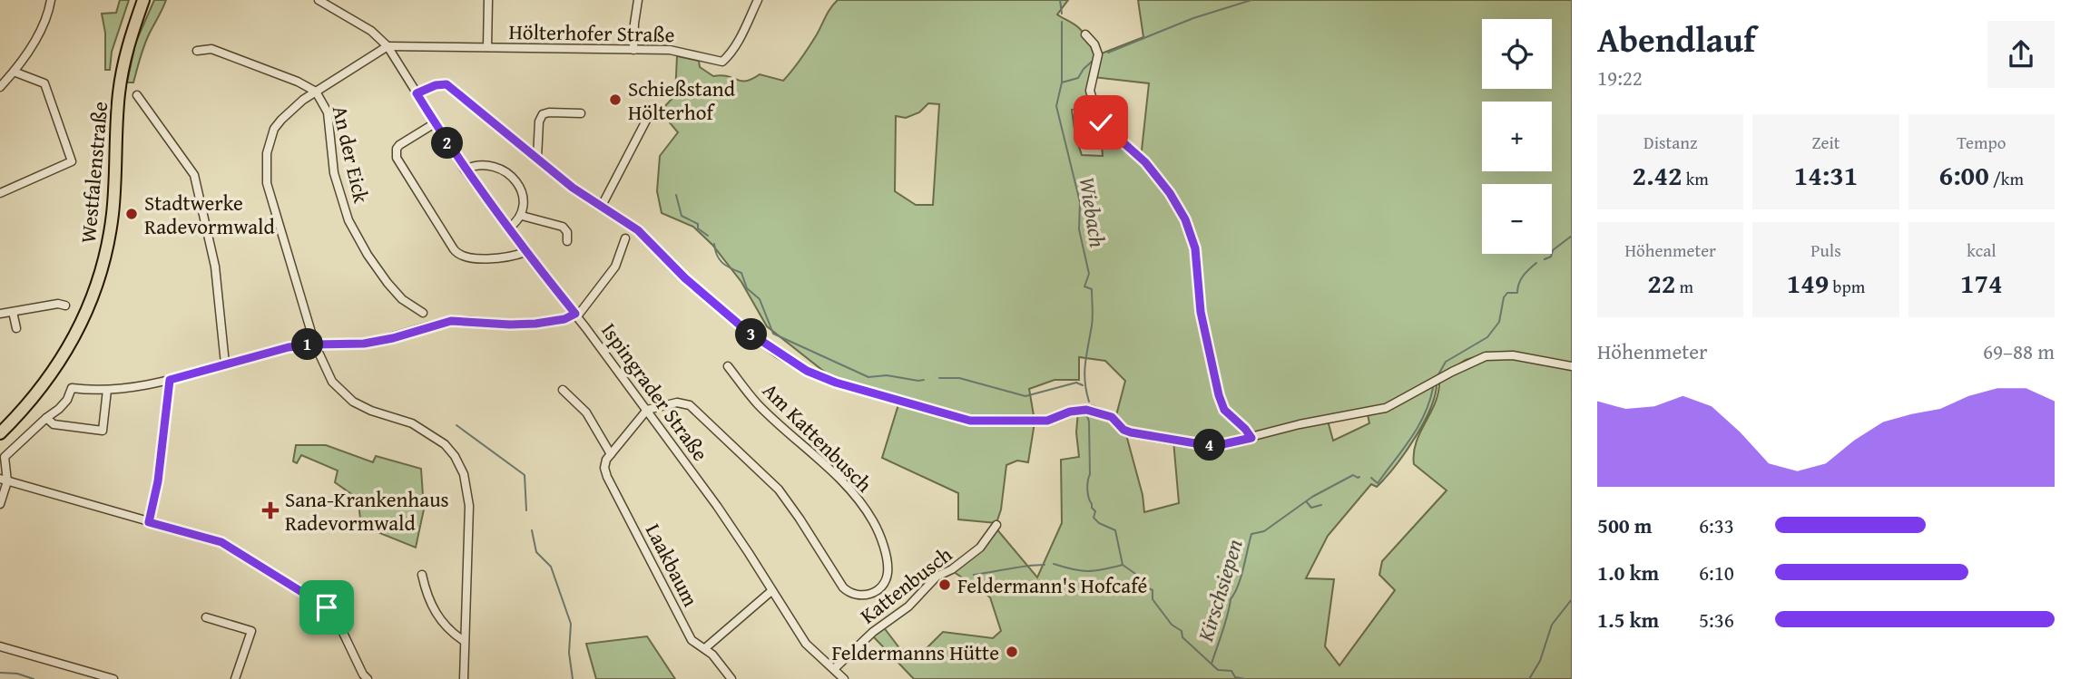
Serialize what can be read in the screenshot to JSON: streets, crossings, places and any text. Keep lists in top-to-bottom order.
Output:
{
  "streets": {
    "main road": ["Westfalenstraße"],
    "street": [
      "Hölterhofer Straße",
      "An der Eick",
      "Ispingrader Straße",
      "Am Kattenbusch",
      "Laakbaum",
      "Kattenbusch"
    ]
  },
  "crossings": [
    ["Hölterhofer Straße", "Ispingrader Straße"],
    ["Ispingrader Straße", "Am Kattenbusch"],
    ["Ispingrader Straße", "Kattenbusch"]
  ],
  "water": ["Wiebach", "Kirschsiepen"],
  "places": {
    "other": [
      "Schießstand Hölterhof",
      "Stadtwerke Radevormwald",
      "Feldermann's Hofcafé",
      "Feldermanns Hütte"
    ],
    "health": ["Sana-Krankenhaus Radevormwald"]
  },
  "page": {
    "heading": ["Abendlauf", "19:22"],
    "map_buttons": ["+", "−"],
    "stats": [
      ["Distanz", "2.42 km"],
      ["Zeit", "14:31"],
      ["Tempo", "6:00 /km"],
      ["Höhenmeter", "22 m"],
      ["Puls", "149 bpm"],
      ["kcal", "174"]
    ],
    "pins": [
      "2",
      "3",
      "1",
      "4"
    ],
    "chart": ["Höhenmeter", "69–88 m"],
    "list": [
      {
        "name": "500 m",
        "note": "6:33"
      },
      {
        "name": "1.0 km",
        "note": "6:10"
      },
      {
        "name": "1.5 km",
        "note": "5:36"
      }
    ]
  }
}
